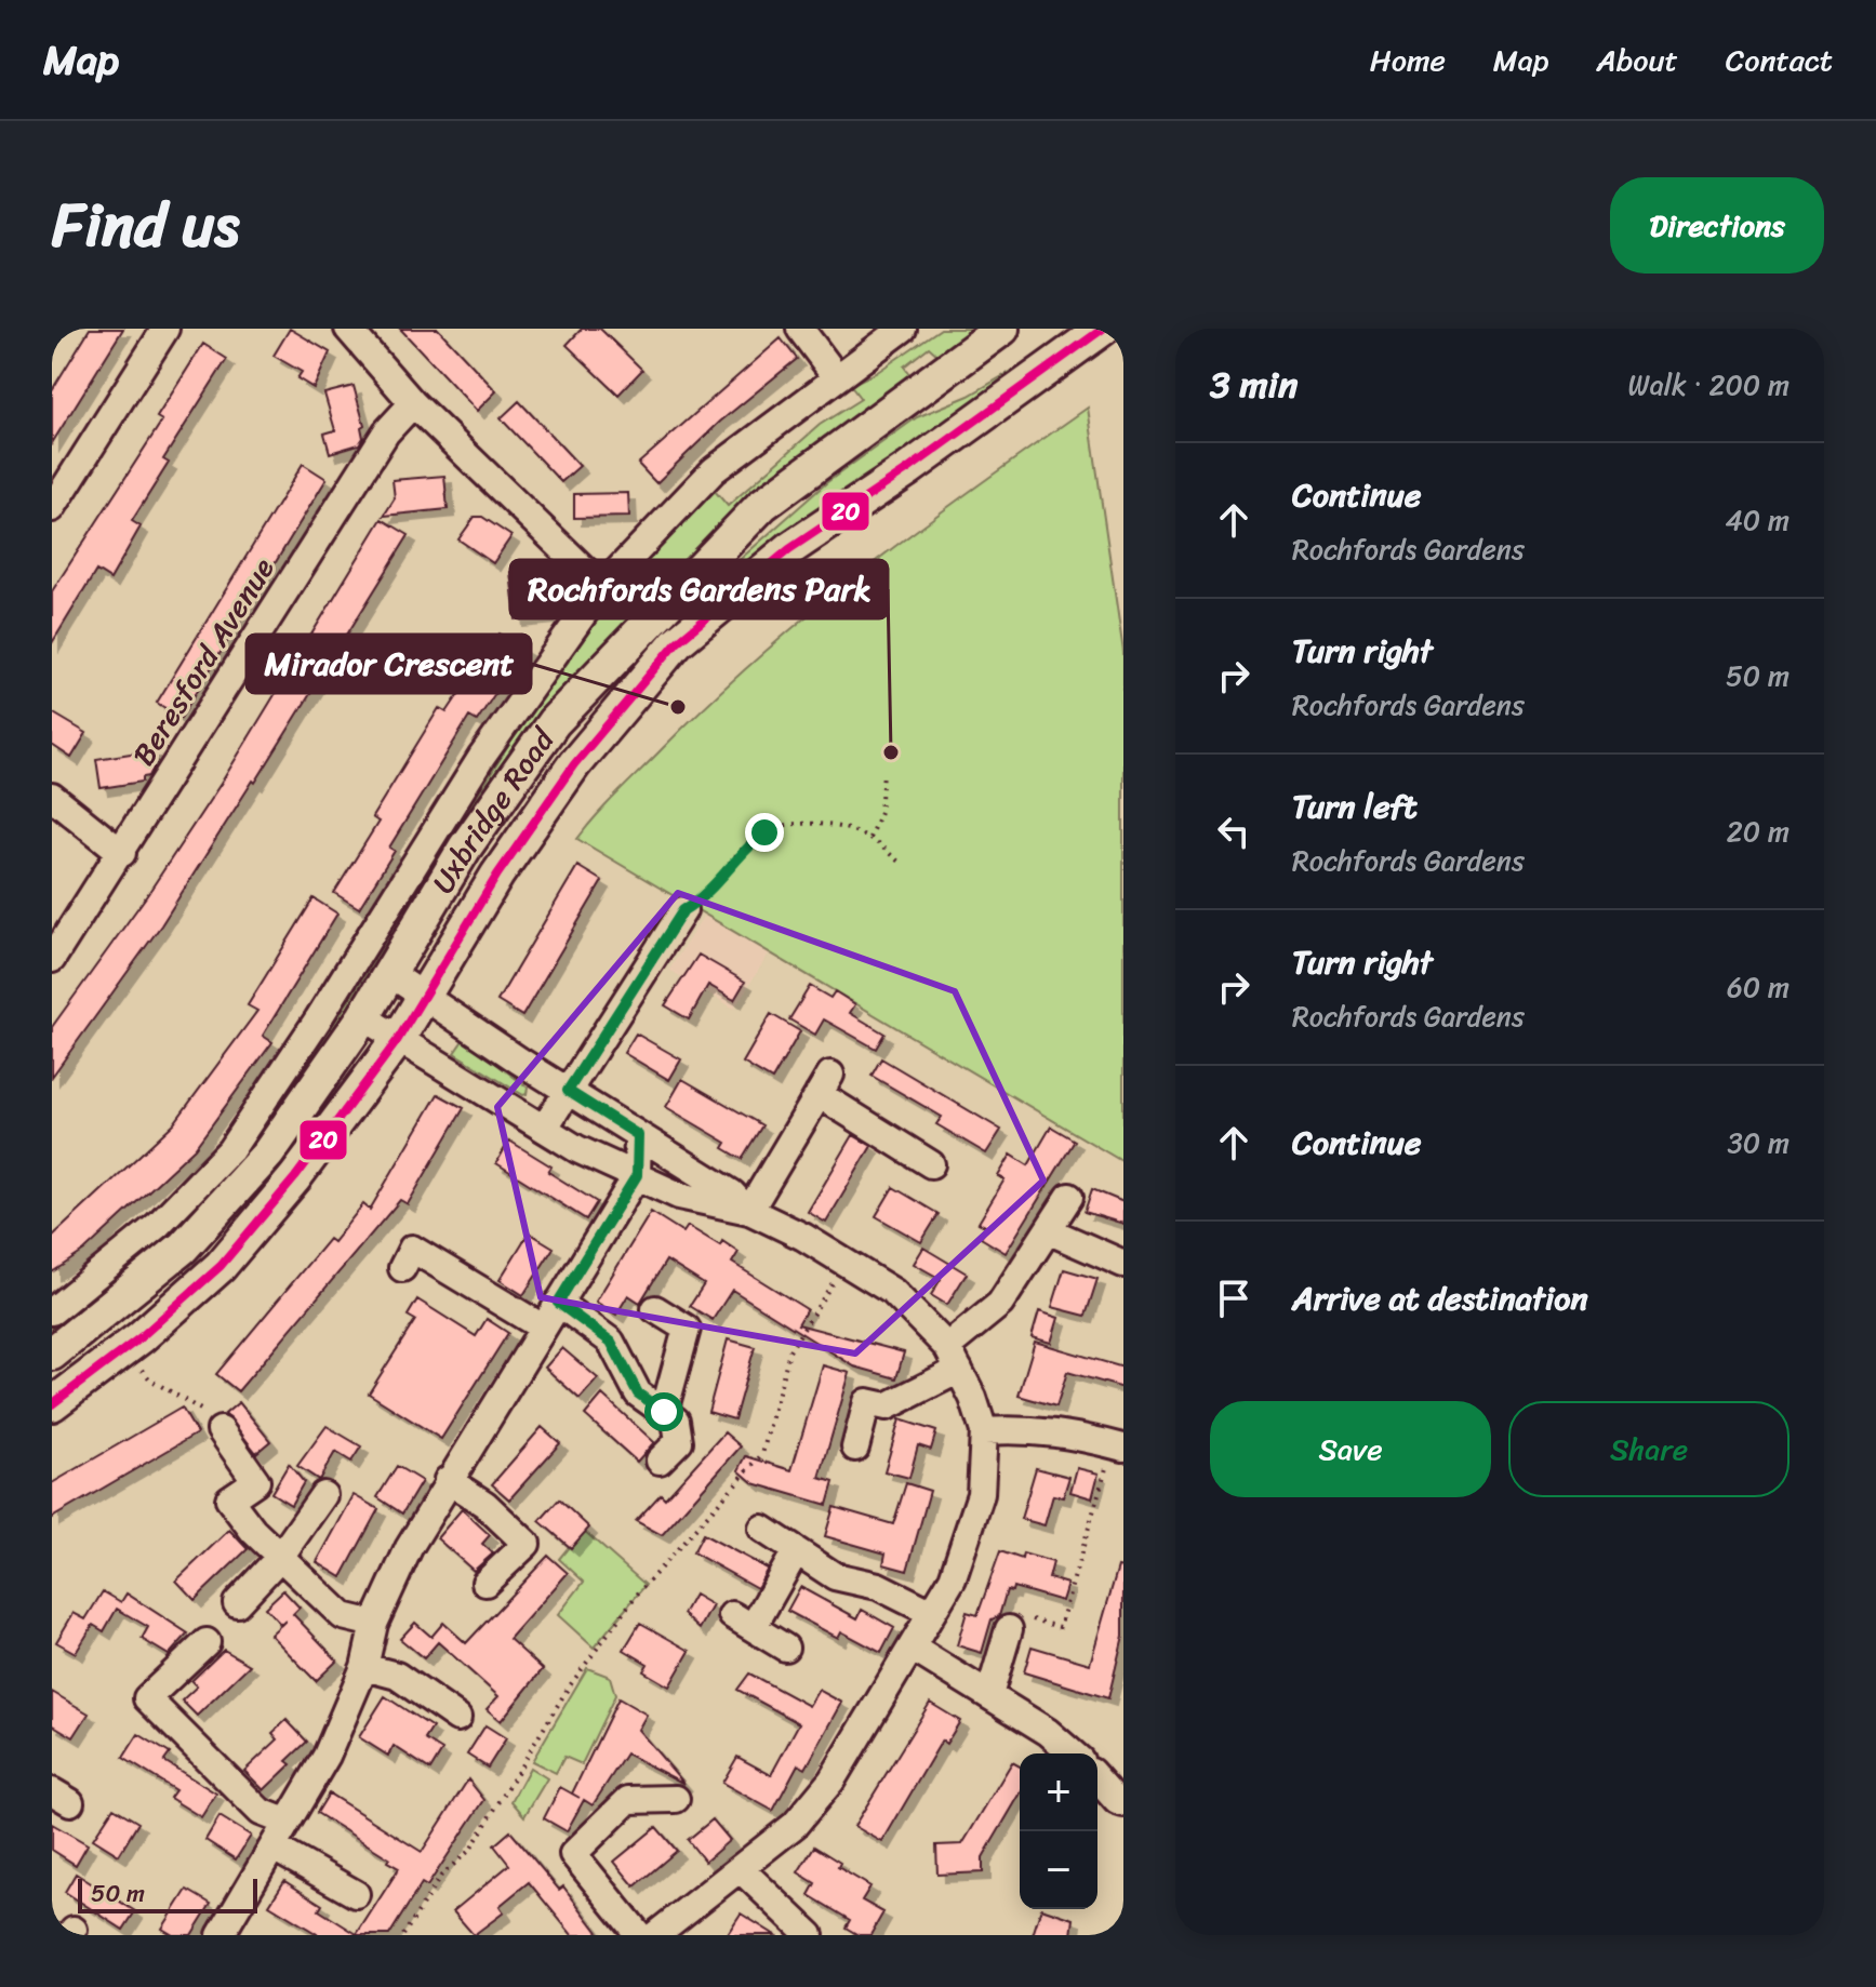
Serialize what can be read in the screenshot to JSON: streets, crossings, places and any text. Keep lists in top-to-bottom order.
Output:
{
  "streets": {
    "main road": ["Uxbridge Road"],
    "street": ["Beresford Avenue"]
  },
  "places": ["Mirador Crescent", "Rochfords Gardens Park"],
  "lines": ["transit line 20"],
  "scale_bar": "50 m",
  "page": {
    "header": "Map",
    "nav": [
      "Home",
      "Map",
      "About",
      "Contact"
    ],
    "title": "Find us",
    "buttons": [
      "Directions",
      ["Save", "Share"]
    ],
    "heading": ["3 min", "Walk · 200 m"],
    "list": [
      ["Continue", "Rochfords Gardens", "40 m"],
      ["Turn right", "Rochfords Gardens", "50 m"],
      ["Turn left", "Rochfords Gardens", "20 m"],
      ["Turn right", "Rochfords Gardens", "60 m"],
      ["Continue", "30 m"],
      "Arrive at destination"
    ],
    "map_buttons": ["+", "−"],
    "scale": "50 m"
  }
}
